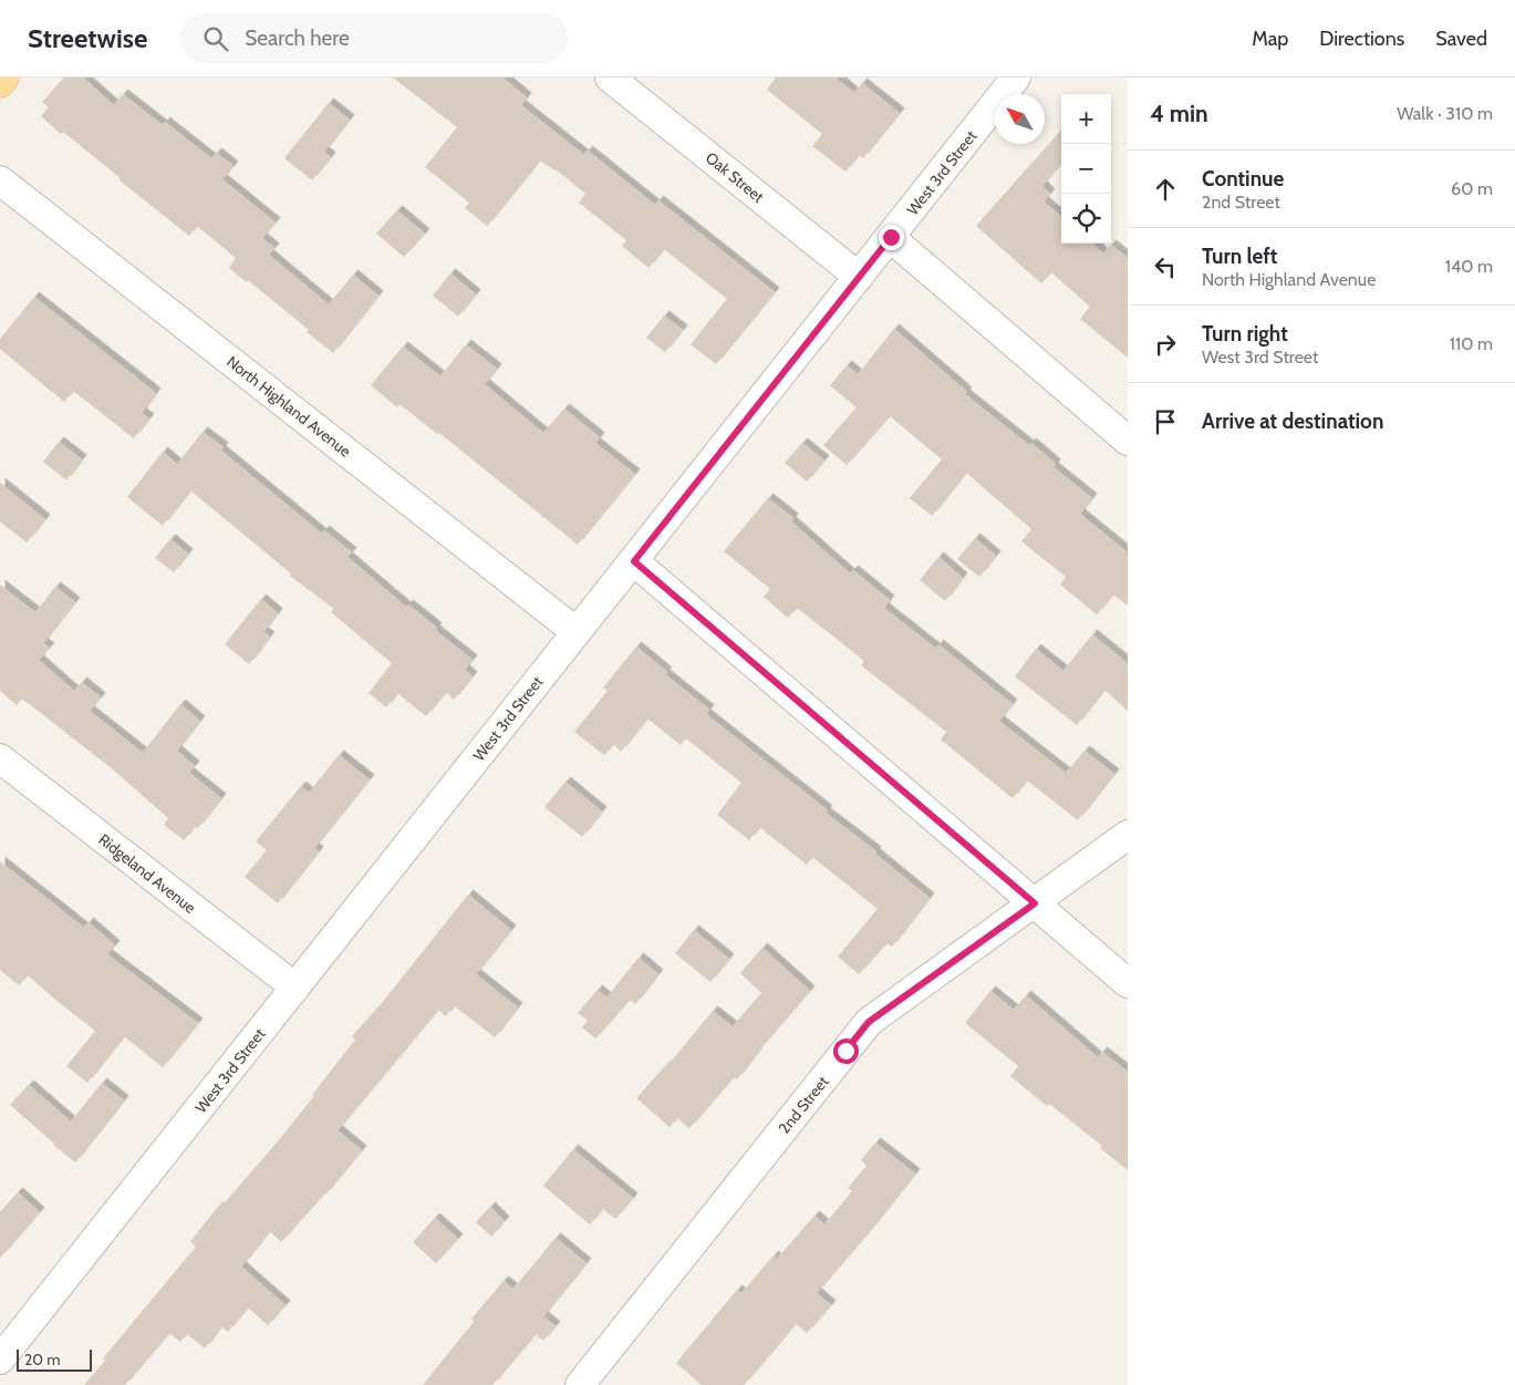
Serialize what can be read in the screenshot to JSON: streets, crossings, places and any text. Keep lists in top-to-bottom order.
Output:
{
  "streets": {
    "street": [
      "West 3rd Street",
      "Oak Street",
      "North Highland Avenue",
      "Ridgeland Avenue",
      "2nd Street"
    ]
  },
  "crossings": [
    ["West 3rd Street", "Oak Street"],
    ["West 3rd Street", "North Highland Avenue"],
    ["West 3rd Street", "Ridgeland Avenue"]
  ],
  "scale_bar": "20 m",
  "north": "top left",
  "page": {
    "header": "Streetwise",
    "search": "Search here",
    "nav": ["Map", "Directions", "Saved"],
    "heading": ["4 min", "Walk · 310 m"],
    "map_buttons": ["+", "−"],
    "list": [
      ["Continue", "2nd Street", "60 m"],
      ["Turn left", "North Highland Avenue", "140 m"],
      ["Turn right", "West 3rd Street", "110 m"],
      "Arrive at destination"
    ],
    "scale": "20 m"
  }
}
